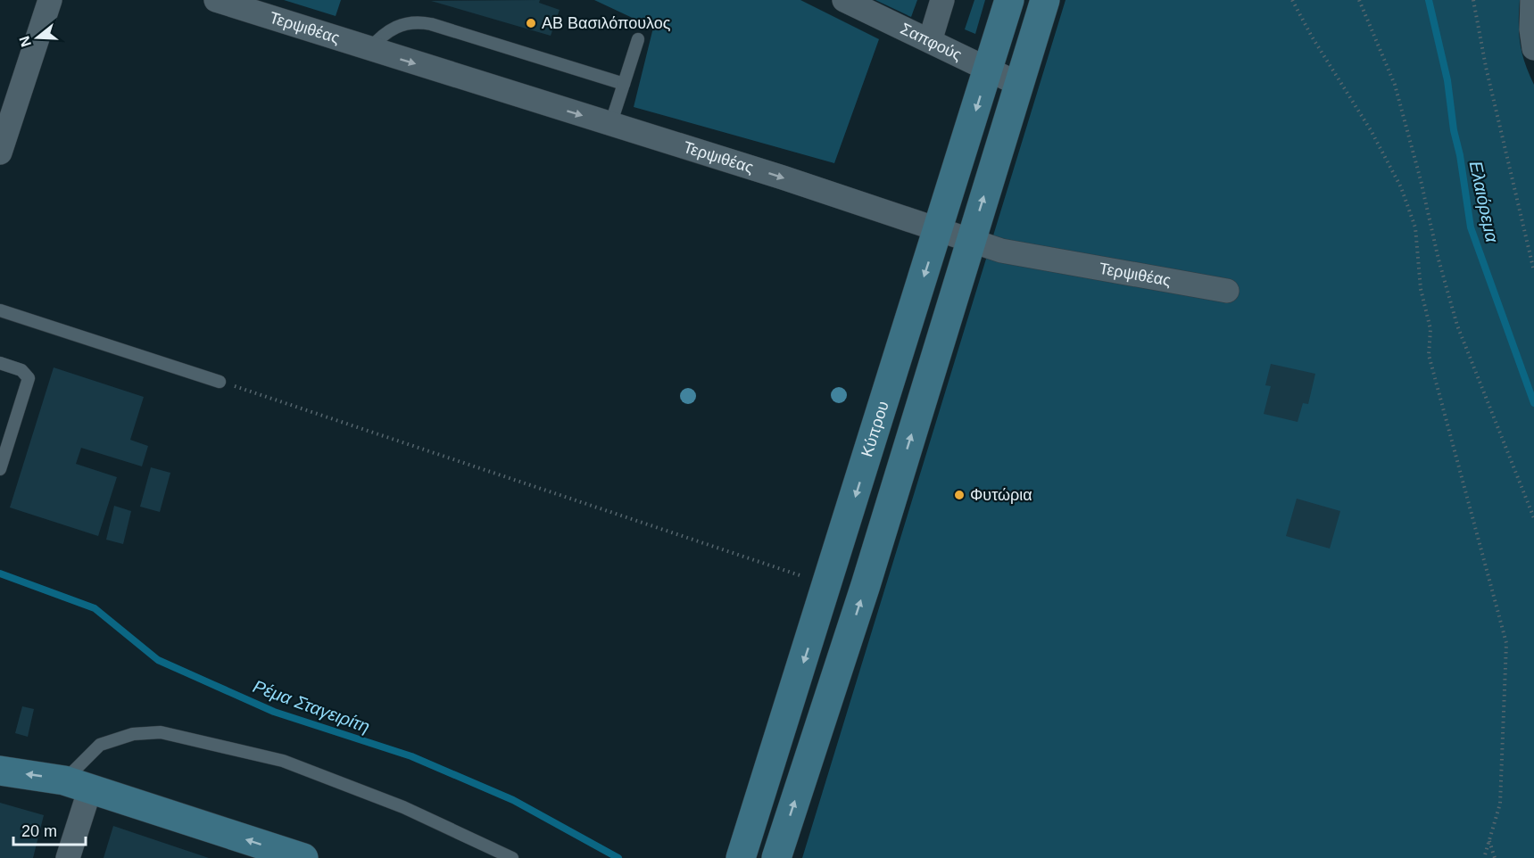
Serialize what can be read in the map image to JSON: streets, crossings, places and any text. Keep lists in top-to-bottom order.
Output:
{
  "streets": {
    "street": ["Τερψιθέας", "Σαπφούς", "Κύπρου"]
  },
  "crossings": [
    ["Τερψιθέας", "Κύπρου"],
    ["Σαπφούς", "Κύπρου"]
  ],
  "one_way": ["Τερψιθέας"],
  "water": ["Ελαιόρεμα", "Ρέμα Σταγειρίτη"],
  "places": ["ΑΒ Βασιλόπουλος", "Φυτώρια"],
  "scale_bar": "20 m",
  "north": "left"
}
